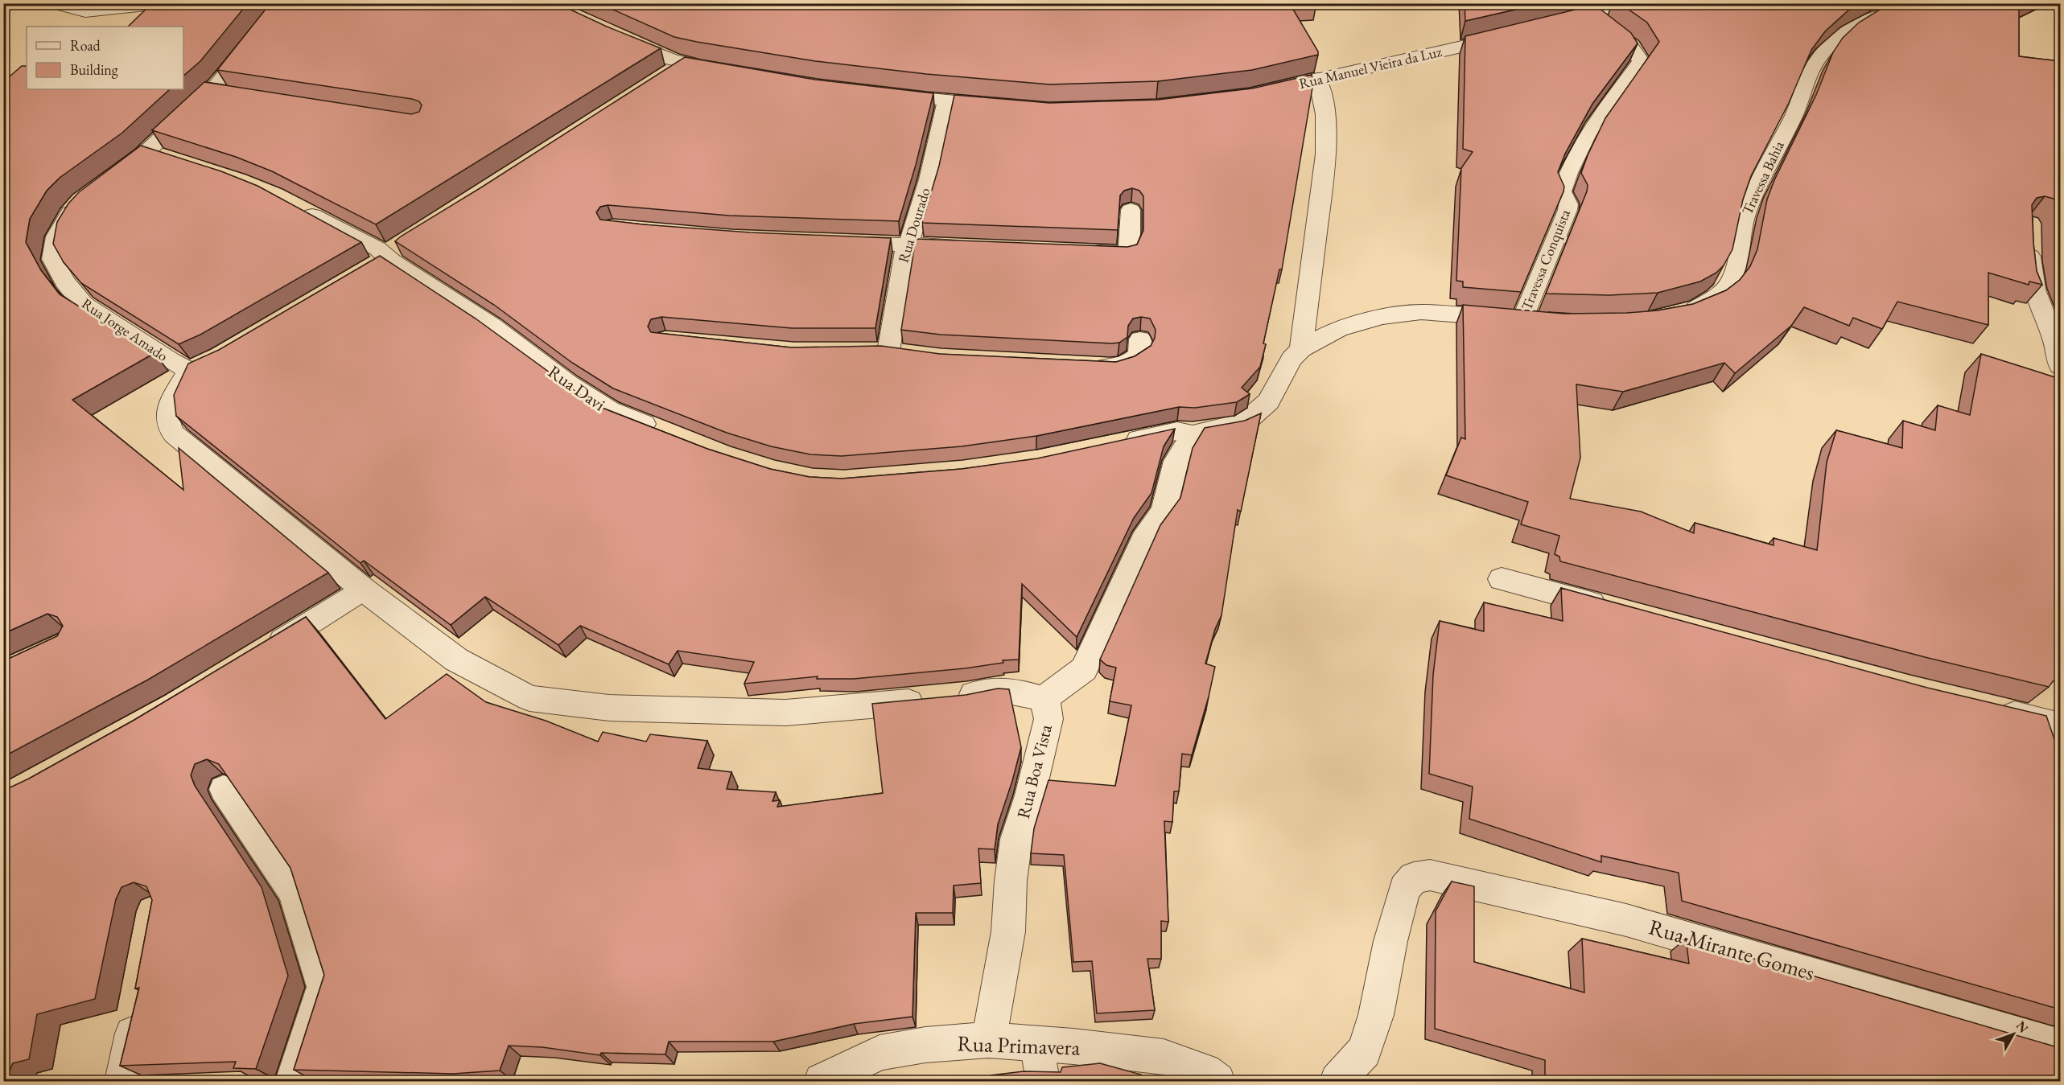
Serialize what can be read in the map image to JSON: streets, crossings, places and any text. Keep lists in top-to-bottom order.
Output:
{
  "streets": {
    "street": [
      "Rua Manuel Vieira da Luz",
      "Rua Jorge Amado",
      "Rua Davi",
      "Rua Boa Vista",
      "Rua Mirante Gomes",
      "Rua Primavera"
    ],
    "lane": ["Travessa Bahia", "Rua Dourado", "Travessa Conquista"]
  },
  "crossings": [
    ["Rua Boa Vista", "Rua Primavera"]
  ],
  "legend": ["Road", "Building"],
  "north": "top right"
}
